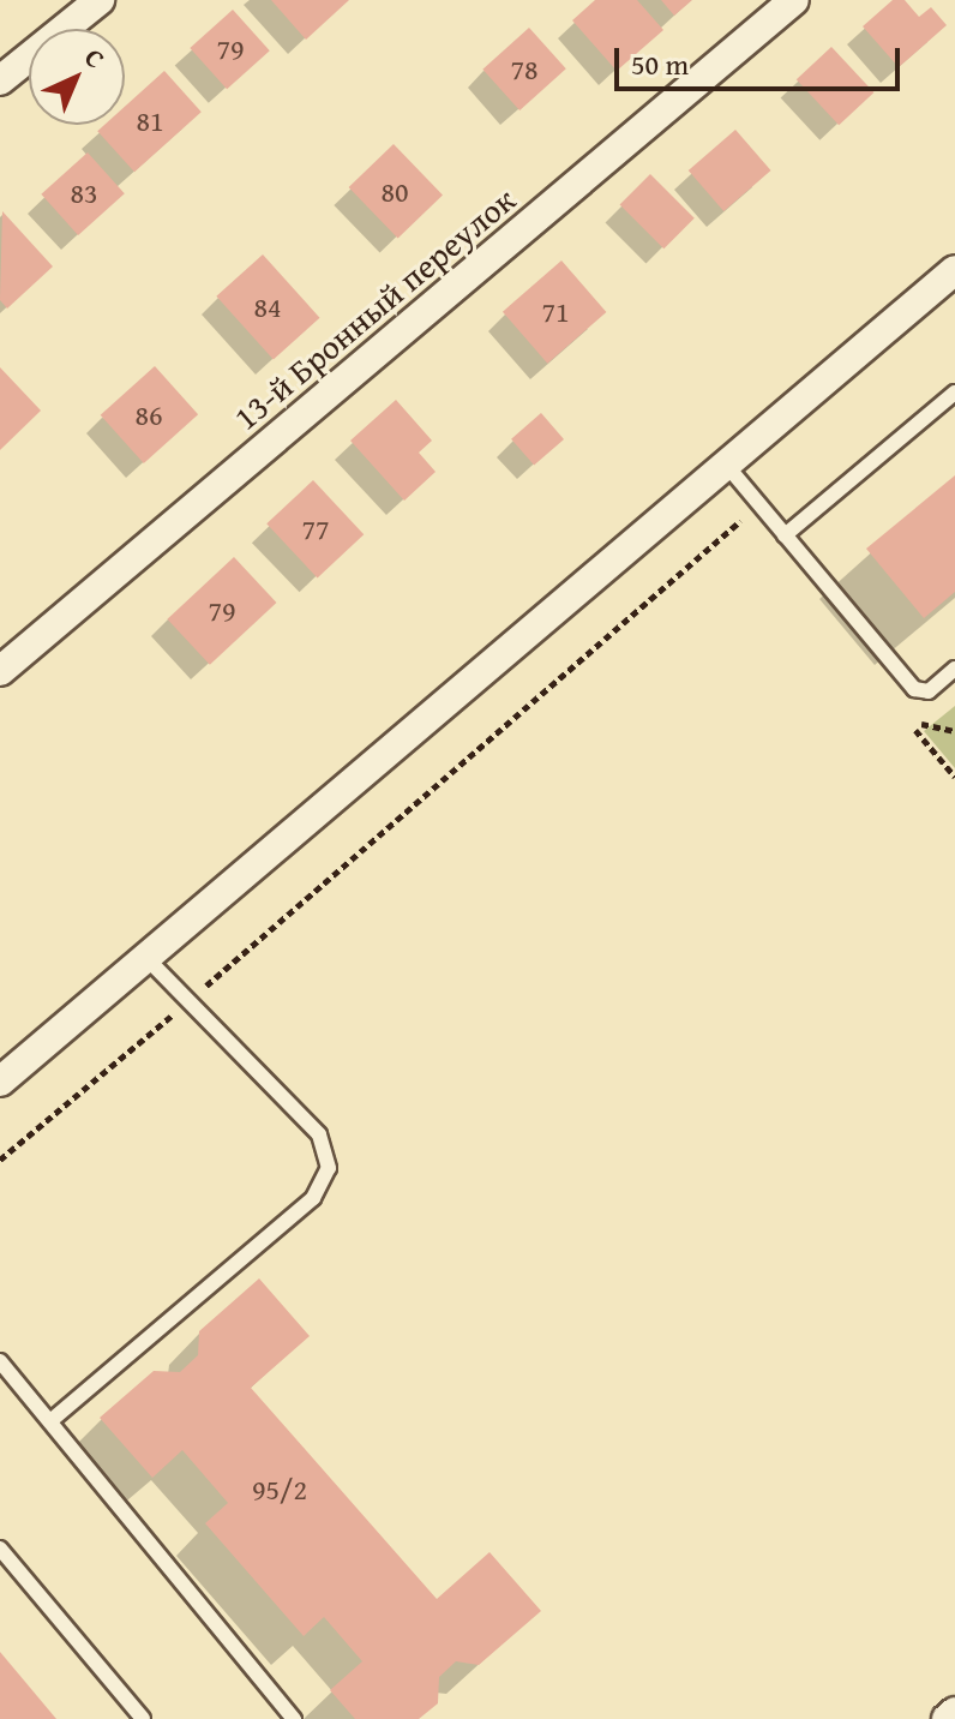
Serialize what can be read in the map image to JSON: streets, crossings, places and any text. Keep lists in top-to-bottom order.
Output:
{
  "streets": {
    "street": ["13-й Бронный переулок"]
  },
  "house_numbers": [
    "79",
    "78",
    "81",
    "80",
    "83",
    "84",
    "71",
    "86",
    "77",
    "79",
    "95/2"
  ],
  "scale_bar": "50 m",
  "north": "top right"
}
